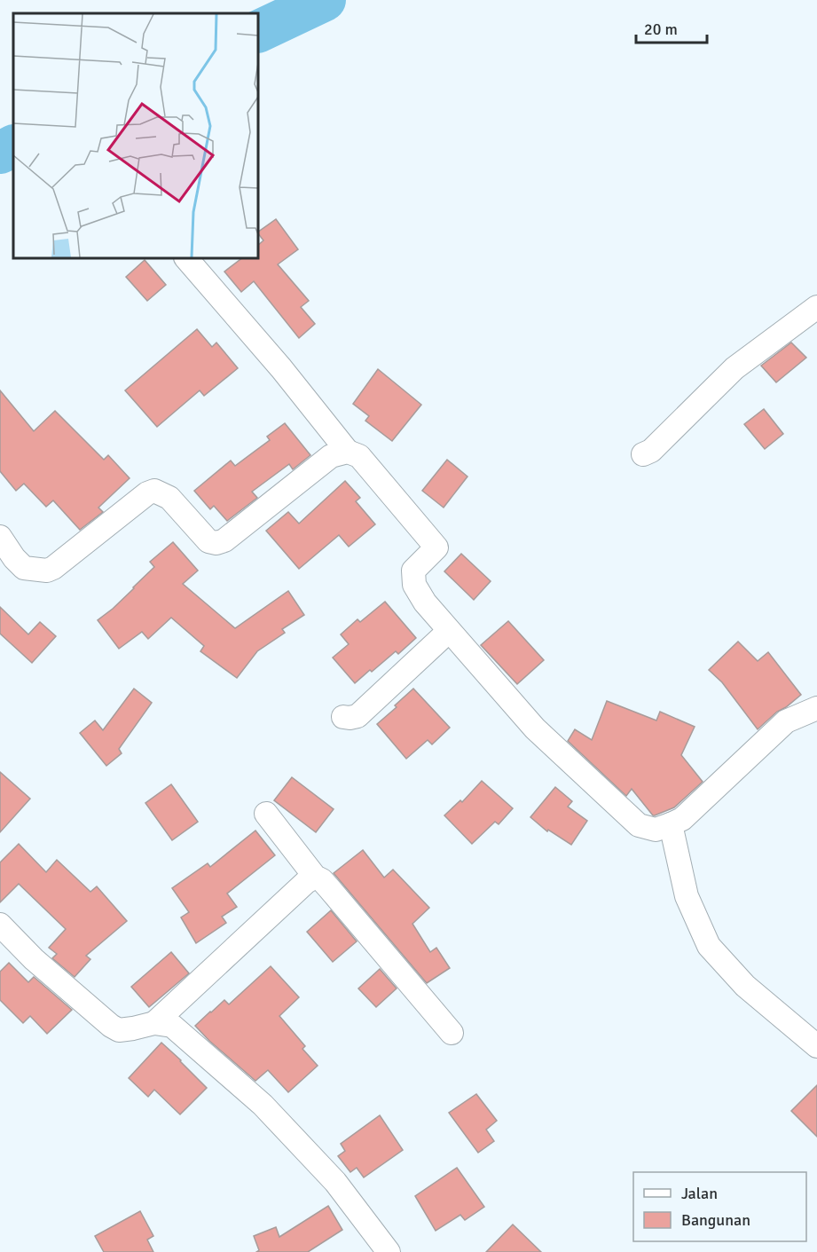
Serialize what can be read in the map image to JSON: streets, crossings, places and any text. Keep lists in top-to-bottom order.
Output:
{
  "legend": ["Jalan", "Bangunan"],
  "scale_bar": "20 m"
}
